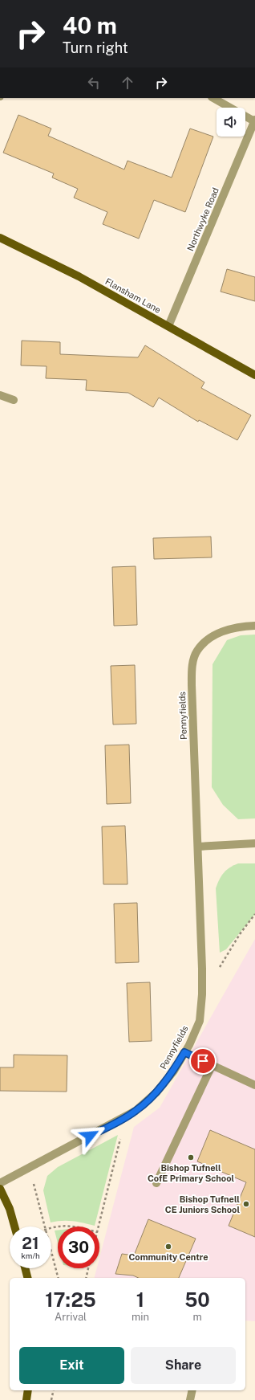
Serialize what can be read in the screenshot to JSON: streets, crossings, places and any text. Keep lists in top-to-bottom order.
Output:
{
  "streets": {
    "main road": ["Flansham Lane"],
    "street": ["Northwyke Road", "Pennyfields"]
  },
  "crossings": [
    ["Northwyke Road", "Flansham Lane"]
  ],
  "places": ["Bishop Tufnell CofE Primary School", "Bishop Tufnell CE Juniors School", "Community Centre"],
  "page": {
    "turn": ["40 m", "Turn right"],
    "speed": "21 km/h",
    "limit": "30",
    "eta": [
      "17:25",
      "Arrival",
      "1",
      "min",
      "50",
      "m"
    ],
    "buttons": ["Exit", "Share"]
  }
}
